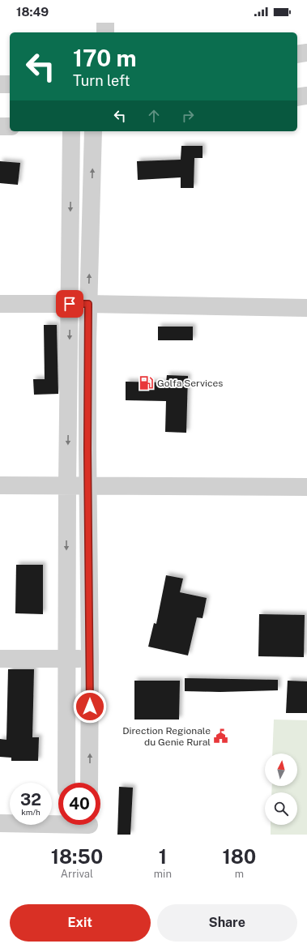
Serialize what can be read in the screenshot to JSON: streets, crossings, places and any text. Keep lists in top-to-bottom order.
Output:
{
  "places": {
    "fuel station": ["Golfa Services"],
    "public building": ["Direction Regionale du Genie Rural"]
  },
  "north": "top",
  "page": {
    "status": "18:49",
    "turn": ["170 m", "Turn left"],
    "speed": "32 km/h",
    "limit": "40",
    "eta": [
      "18:50",
      "Arrival",
      "1",
      "min",
      "180",
      "m"
    ],
    "buttons": ["Exit", "Share"]
  }
}
